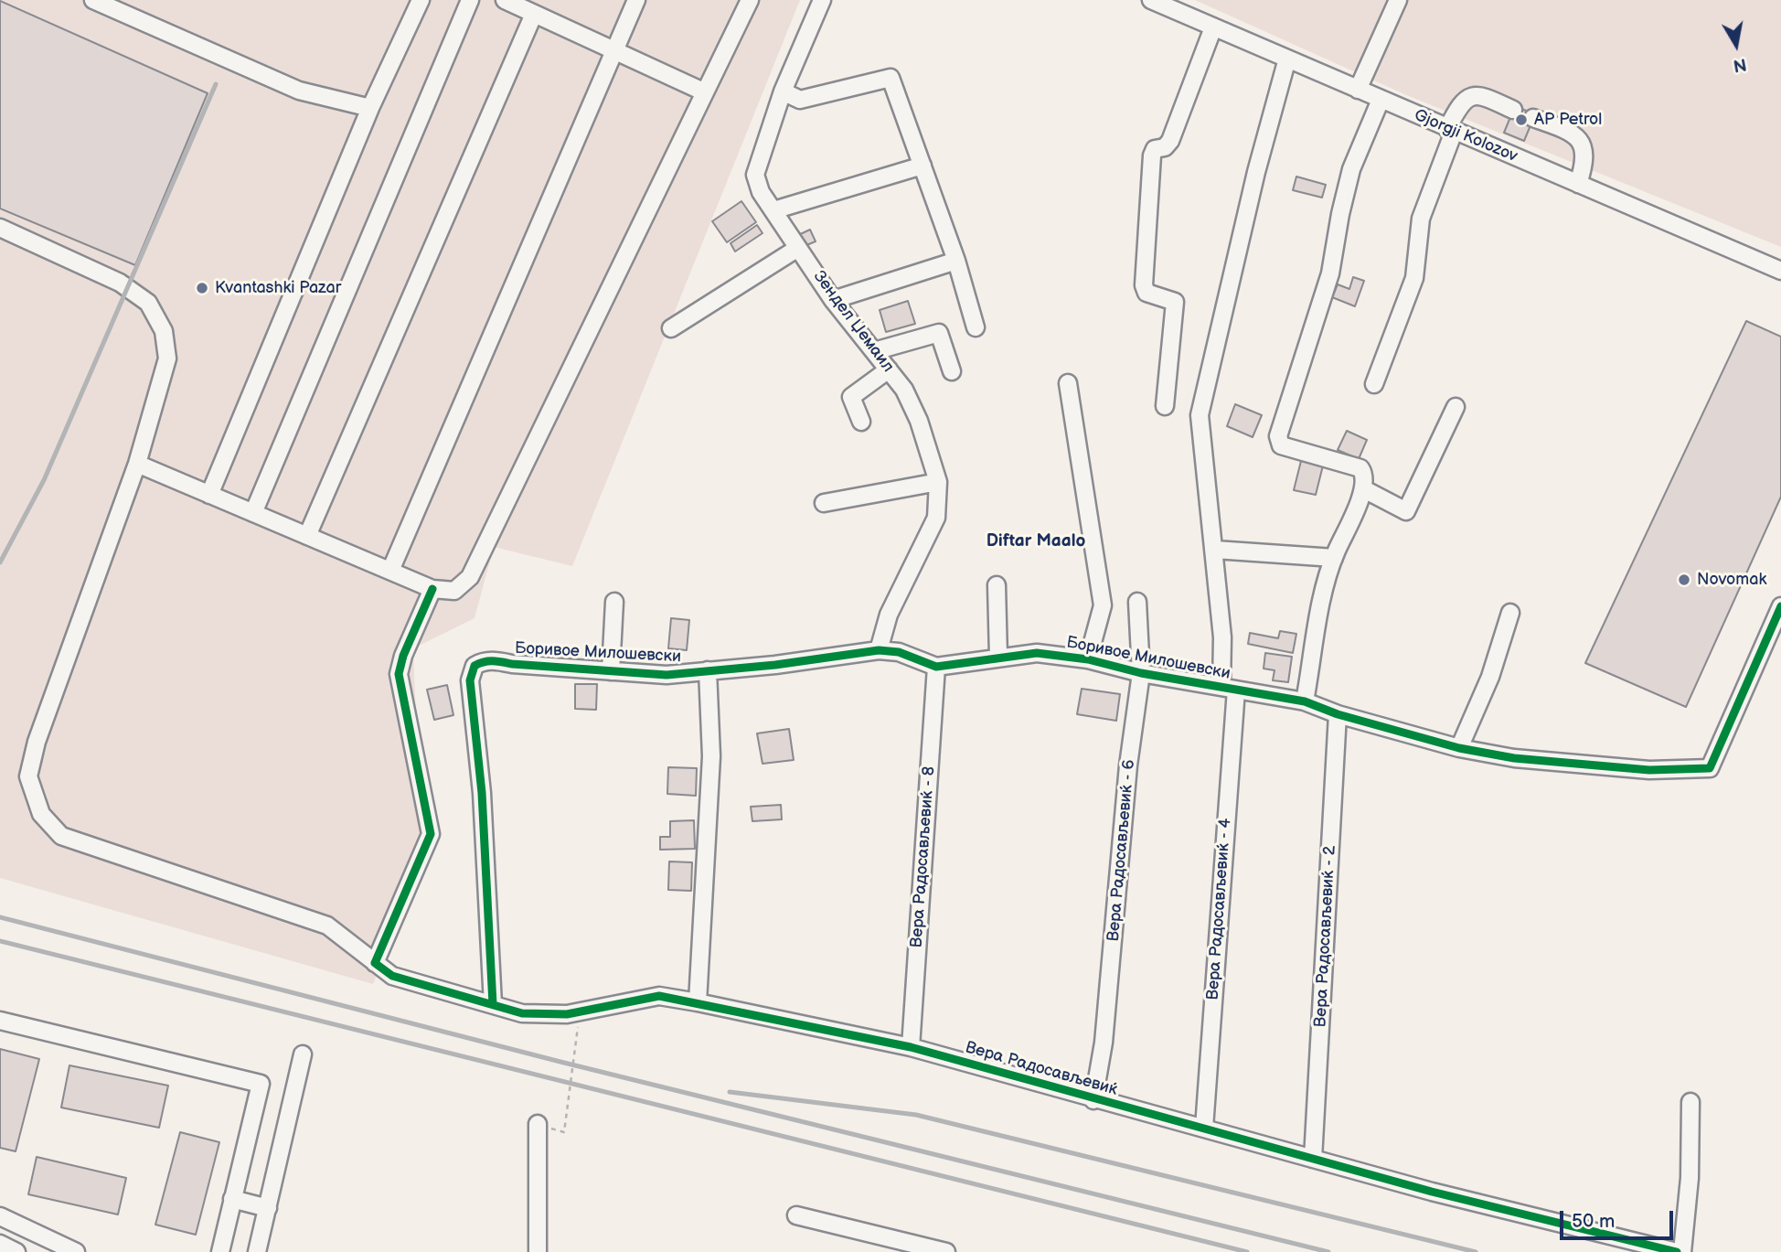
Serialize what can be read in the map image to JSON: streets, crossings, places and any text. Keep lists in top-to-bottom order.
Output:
{
  "streets": {
    "street": [
      "Gjorgji Kolozov",
      "Зендел Џемаил",
      "Боривое Милошевски",
      "Вера Радосављевиќ - 6",
      "Вера Радосављевиќ - 8",
      "Вера Радосављевиќ - 4",
      "Вера Радосављевиќ - 2",
      "Вера Радосављевиќ"
    ]
  },
  "crossings": [
    ["Gjorgji Kolozov", "Вера Радосављевиќ - 4"],
    ["Зендел Џемаил", "Боривое Милошевски"],
    ["Боривое Милошевски", "Вера Радосављевиќ - 6"],
    ["Боривое Милошевски", "Вера Радосављевиќ - 8"],
    ["Боривое Милошевски", "Вера Радосављевиќ - 4"],
    ["Боривое Милошевски", "Вера Радосављевиќ - 2"],
    ["Боривое Милошевски", "Вера Радосављевиќ"],
    ["Вера Радосављевиќ - 6", "Вера Радосављевиќ"],
    ["Вера Радосављевиќ - 8", "Вера Радосављевиќ"],
    ["Вера Радосављевиќ - 4", "Вера Радосављевиќ"],
    ["Вера Радосављевиќ - 2", "Вера Радосављевиќ"]
  ],
  "districts": ["Diftar Maalo"],
  "places": ["AP Petrol", "Kvantashki Pazar", "Novomak"],
  "scale_bar": "50 m",
  "north": "bottom"
}
